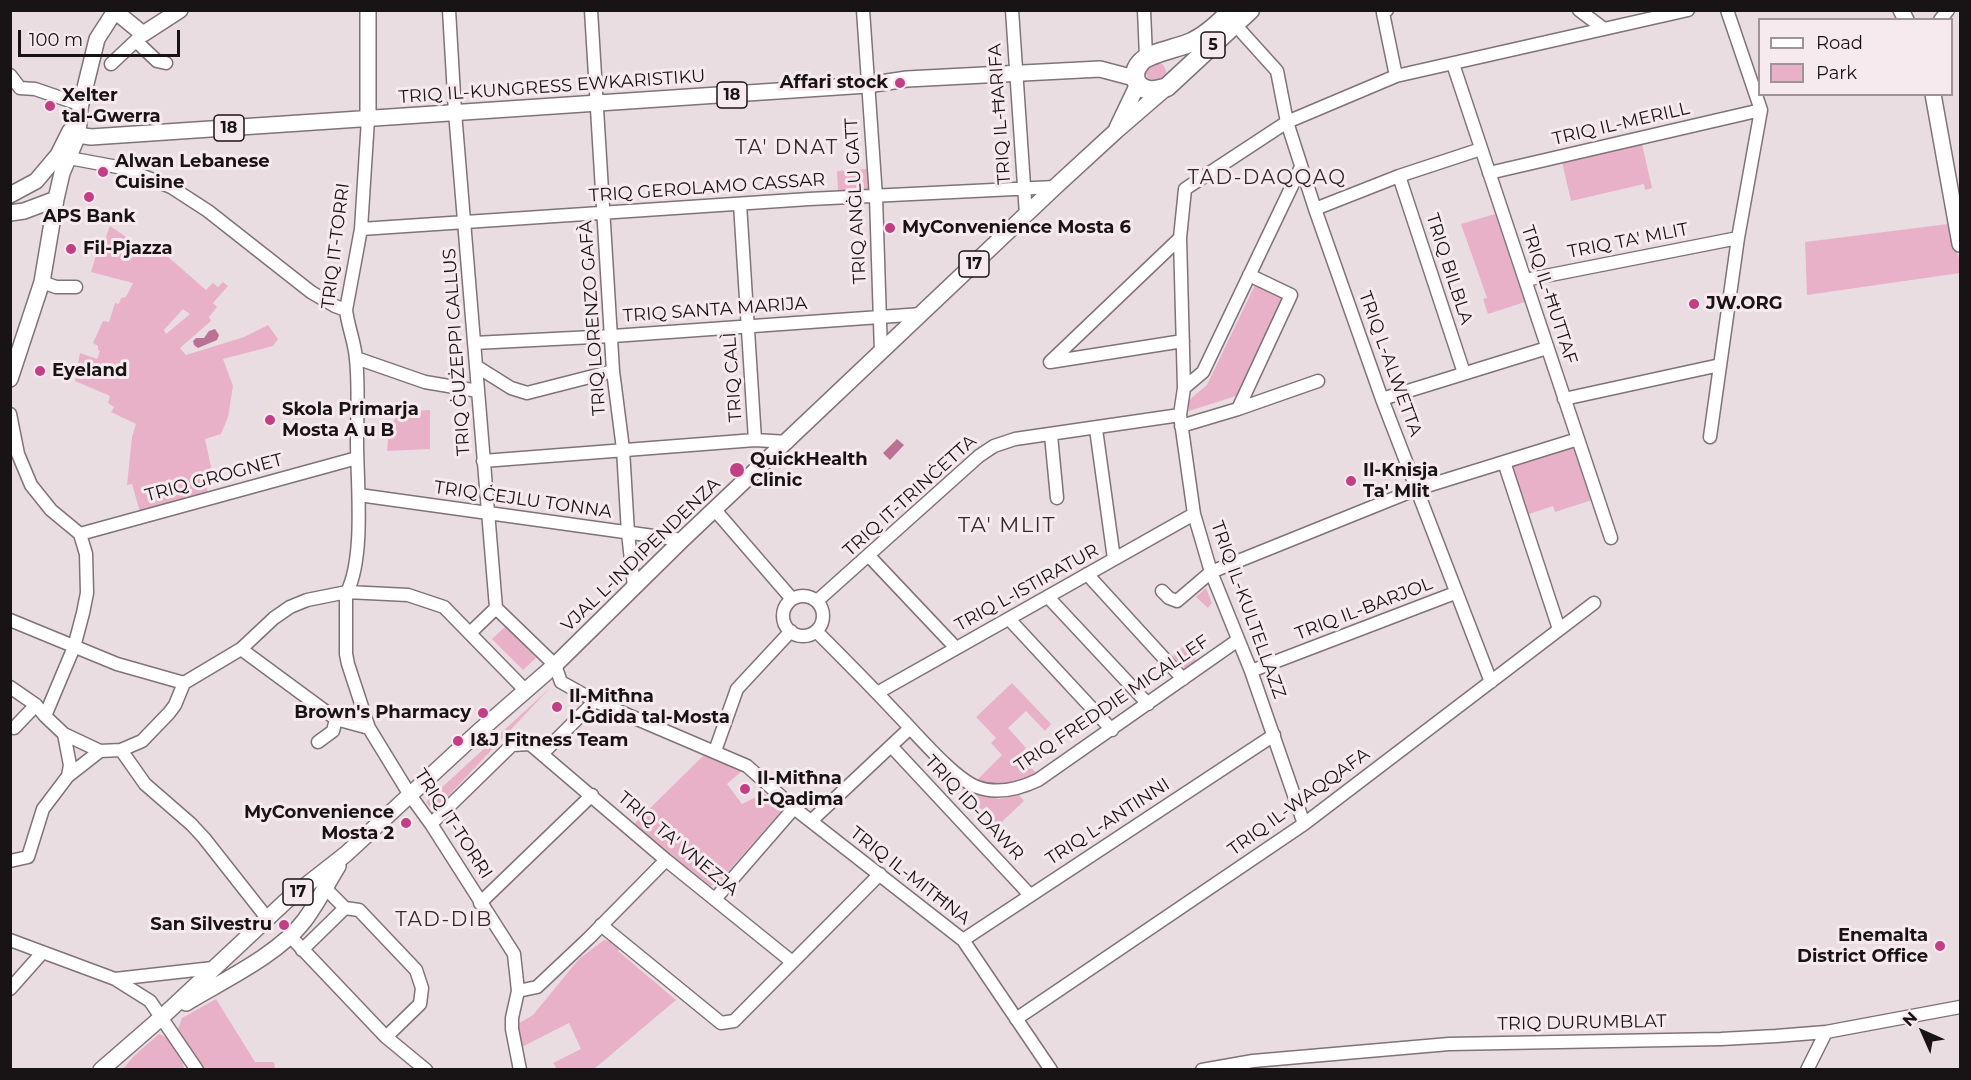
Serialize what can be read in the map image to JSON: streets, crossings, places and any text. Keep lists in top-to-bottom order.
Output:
{
  "streets": {
    "highway": ["5"],
    "main road": [
      "TRIQ IL-KUNGRESS EWKARISTIKU",
      "18",
      "TRIQ IT-TORRI",
      "17",
      "VJAL L-INDIPENDENZA"
    ],
    "street": [
      "TRIQ IL-ĦARIFA",
      "TRIQ IL-MERILL",
      "TRIQ GEROLAMO CASSAR",
      "TRIQ ANĠLU GATT",
      "TRIQ TA' MLIT",
      "TRIQ BILBLA",
      "TRIQ IL-ĦUTTAF",
      "TRIQ SANTA MARIJA",
      "TRIQ LORENZO GAFÀ",
      "TRIQ ĠUŻEPPI CALLUS",
      "TRIQ L-ALWETTA",
      "TRIQ CALÌ",
      "TRIQ GROGNET",
      "TRIQ IT-TRINĊETTA",
      "TRIQ ĊEJLU TONNA",
      "TRIQ L-ISTIRATUR",
      "TRIQ IL-BARJOL",
      "TRIQ IL-KULTELLAZZ",
      "TRIQ FREDDIE MICALLEF",
      "TRIQ IL-WAQQAFA",
      "TRIQ ID-DAWR",
      "TRIQ L-ANTINNI",
      "TRIQ TA' VNEZJA",
      "TRIQ IL-MITĦNA",
      "TRIQ DURUMBLAT"
    ]
  },
  "crossings": [
    ["5", "VJAL L-INDIPENDENZA"],
    ["TRIQ IL-KUNGRESS EWKARISTIKU", "TRIQ IL-ĦARIFA"],
    ["TRIQ IL-KUNGRESS EWKARISTIKU", "TRIQ ANĠLU GATT"],
    ["TRIQ IL-KUNGRESS EWKARISTIKU", "TRIQ IT-TORRI"],
    ["TRIQ IL-KUNGRESS EWKARISTIKU", "TRIQ LORENZO GAFÀ"],
    ["TRIQ IL-KUNGRESS EWKARISTIKU", "TRIQ ĠUŻEPPI CALLUS"],
    ["TRIQ IL-KUNGRESS EWKARISTIKU", "VJAL L-INDIPENDENZA"],
    ["TRIQ IL-ĦARIFA", "TRIQ GEROLAMO CASSAR"],
    ["TRIQ IL-ĦARIFA", "VJAL L-INDIPENDENZA"],
    ["TRIQ IL-MERILL", "TRIQ IL-ĦUTTAF"],
    ["TRIQ GEROLAMO CASSAR", "TRIQ ANĠLU GATT"],
    ["TRIQ GEROLAMO CASSAR", "TRIQ IT-TORRI"],
    ["TRIQ GEROLAMO CASSAR", "TRIQ LORENZO GAFÀ"],
    ["TRIQ GEROLAMO CASSAR", "TRIQ ĠUŻEPPI CALLUS"],
    ["TRIQ GEROLAMO CASSAR", "TRIQ CALÌ"],
    ["TRIQ GEROLAMO CASSAR", "VJAL L-INDIPENDENZA"],
    ["TRIQ ANĠLU GATT", "TRIQ SANTA MARIJA"],
    ["TRIQ ANĠLU GATT", "VJAL L-INDIPENDENZA"],
    ["TRIQ TA' MLIT", "TRIQ IL-ĦUTTAF"],
    ["TRIQ IT-TORRI", "TRIQ GROGNET"],
    ["TRIQ IT-TORRI", "TRIQ ĊEJLU TONNA"],
    ["TRIQ IT-TORRI", "VJAL L-INDIPENDENZA"],
    ["TRIQ SANTA MARIJA", "TRIQ LORENZO GAFÀ"],
    ["TRIQ SANTA MARIJA", "TRIQ ĠUŻEPPI CALLUS"],
    ["TRIQ SANTA MARIJA", "TRIQ CALÌ"],
    ["TRIQ SANTA MARIJA", "VJAL L-INDIPENDENZA"],
    ["TRIQ LORENZO GAFÀ", "TRIQ ĊEJLU TONNA"],
    ["TRIQ LORENZO GAFÀ", "VJAL L-INDIPENDENZA"],
    ["TRIQ ĠUŻEPPI CALLUS", "TRIQ ĊEJLU TONNA"],
    ["TRIQ L-ALWETTA", "TRIQ IL-BARJOL"],
    ["TRIQ L-ALWETTA", "TRIQ IL-KULTELLAZZ"],
    ["TRIQ L-ALWETTA", "TRIQ IL-WAQQAFA"],
    ["TRIQ IT-TRINĊETTA", "TRIQ IL-KULTELLAZZ"],
    ["TRIQ IT-TRINĊETTA", "TRIQ FREDDIE MICALLEF"],
    ["TRIQ ĊEJLU TONNA", "VJAL L-INDIPENDENZA"],
    ["VJAL L-INDIPENDENZA", "TRIQ IL-MITĦNA"],
    ["TRIQ L-ISTIRATUR", "TRIQ IL-KULTELLAZZ"],
    ["TRIQ L-ISTIRATUR", "TRIQ FREDDIE MICALLEF"],
    ["TRIQ IL-BARJOL", "TRIQ IL-KULTELLAZZ"],
    ["TRIQ IL-KULTELLAZZ", "TRIQ FREDDIE MICALLEF"],
    ["TRIQ IL-KULTELLAZZ", "TRIQ IL-WAQQAFA"],
    ["TRIQ IL-KULTELLAZZ", "TRIQ L-ANTINNI"],
    ["TRIQ IL-WAQQAFA", "TRIQ IL-MITĦNA"],
    ["TRIQ ID-DAWR", "TRIQ L-ANTINNI"],
    ["TRIQ L-ANTINNI", "TRIQ IL-MITĦNA"]
  ],
  "districts": [
    "TA' DNAT",
    "TAD-DAQQAQ",
    "TA' MLIT",
    "TAD-DIB"
  ],
  "places": [
    "Affari stock",
    "Xelter tal-Gwerra",
    "Alwan Lebanese Cuisine",
    "APS Bank",
    "MyConvenience Mosta 6",
    "Fil-Pjazza",
    "JW.ORG",
    "Eyeland",
    "Skola Primarja Mosta A u B",
    "QuickHealth Clinic",
    "Il-Knisja Ta' Mlit",
    "Il-Mitħna l-Ġdida tal-Mosta",
    "Brown's Pharmacy",
    "I&J Fitness Team",
    "Il-Mitħna l-Qadima",
    "MyConvenience Mosta 2",
    "San Silvestru",
    "Enemalta District Office"
  ],
  "legend": ["Road", "Park"],
  "scale_bar": "100 m",
  "north": "top left"
}
